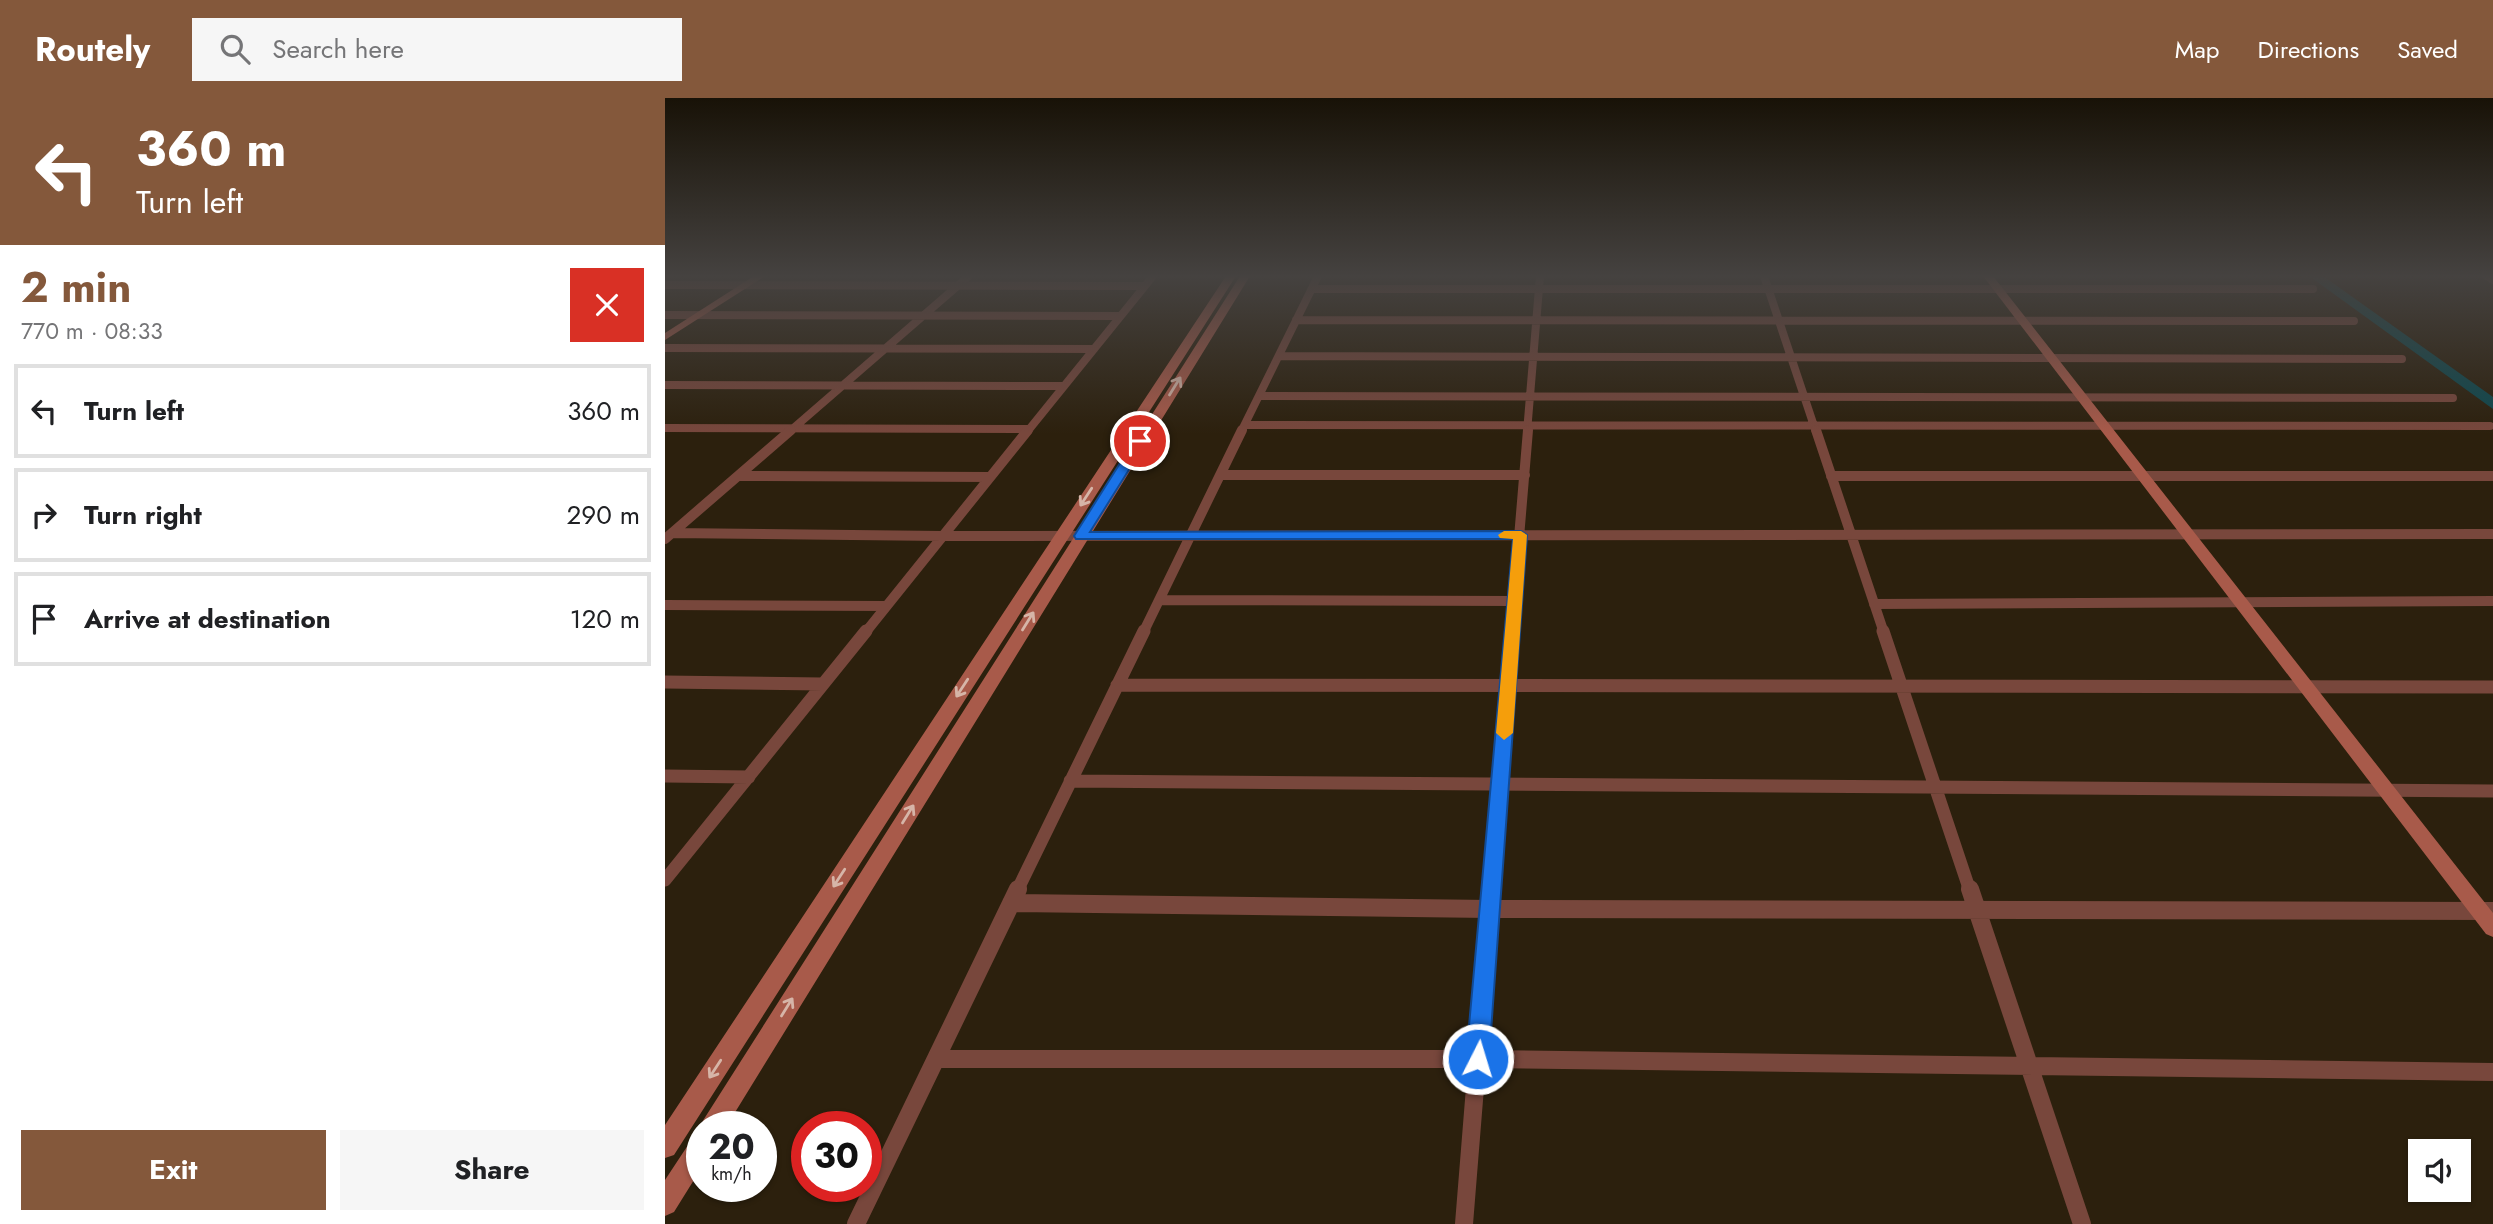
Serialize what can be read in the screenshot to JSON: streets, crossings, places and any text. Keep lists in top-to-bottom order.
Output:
{
  "page": {
    "header": "Routely",
    "search": "Search here",
    "nav": ["Map", "Directions", "Saved"],
    "turn": ["360 m", "Turn left"],
    "heading": ["2 min", "770 m · 08:33"],
    "list": [
      {
        "name": "Turn left",
        "value": "360 m"
      },
      {
        "name": "Turn right",
        "value": "290 m"
      },
      {
        "name": "Arrive at destination",
        "value": "120 m"
      }
    ],
    "speed": "20 km/h",
    "limit": "30",
    "buttons": ["Exit", "Share"]
  }
}
